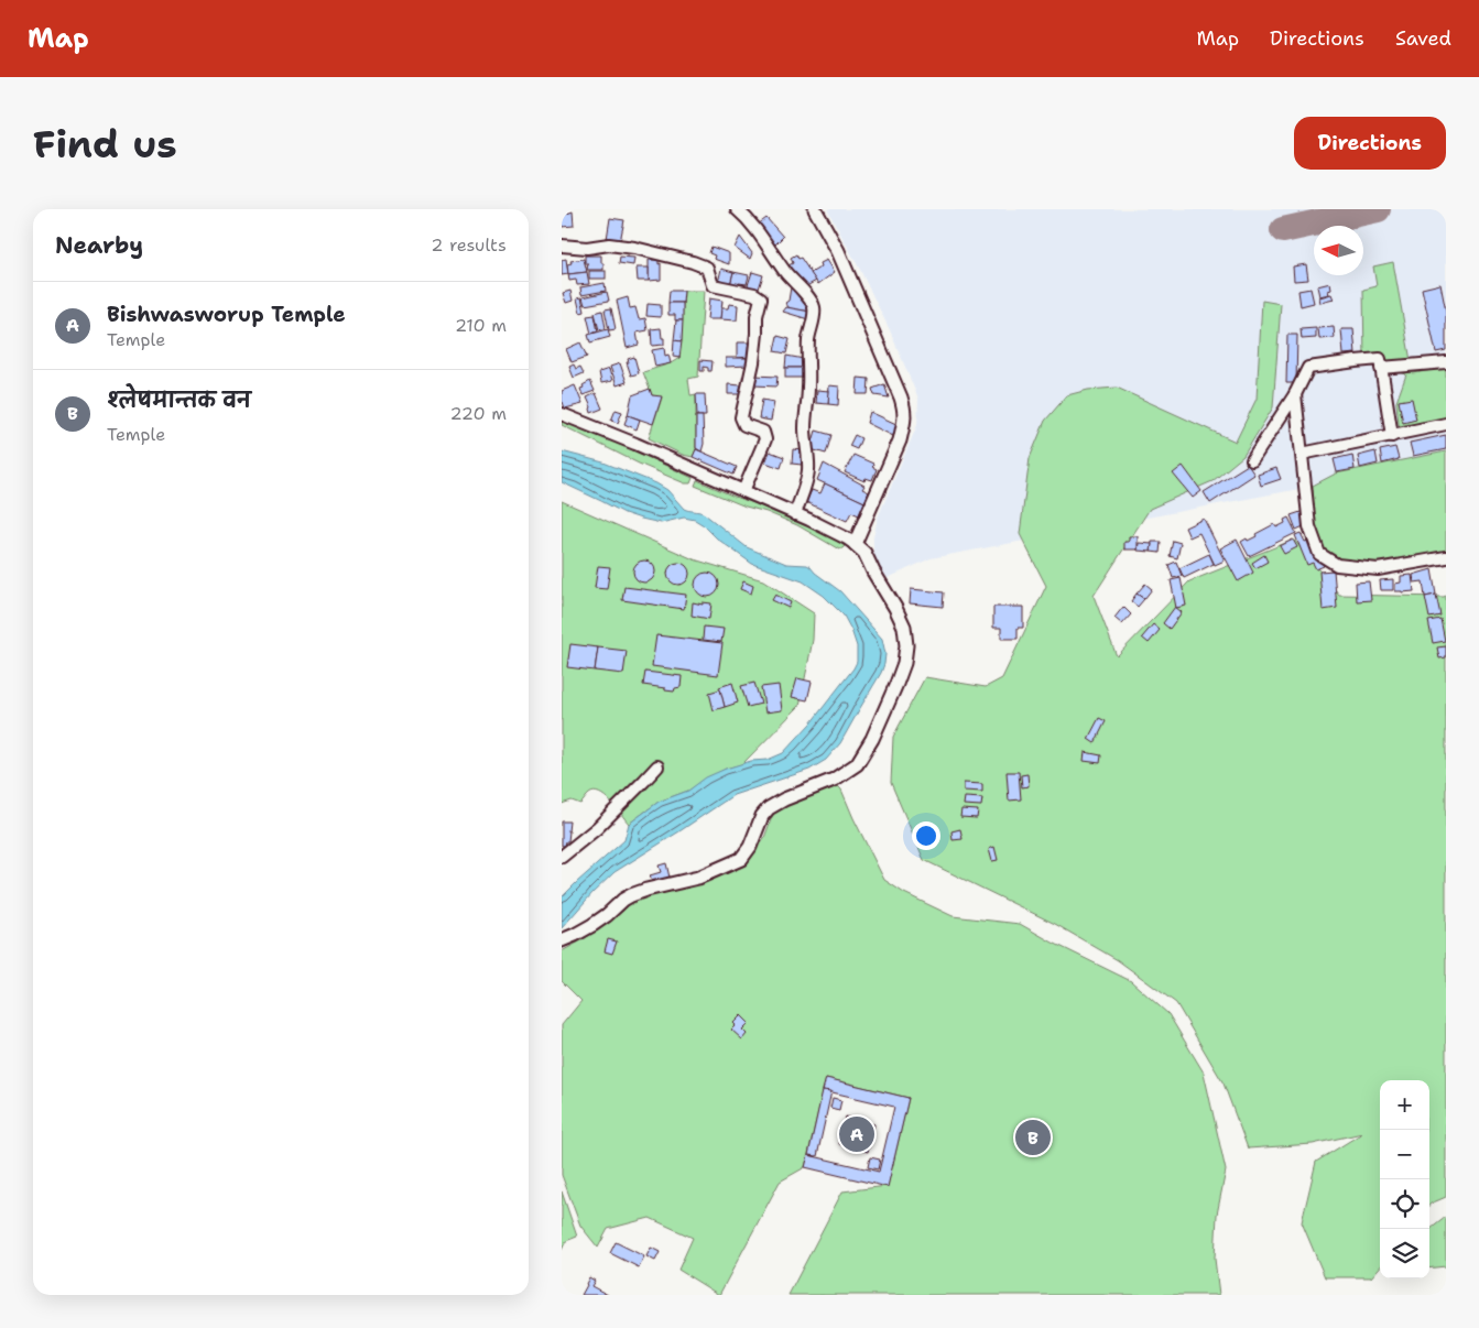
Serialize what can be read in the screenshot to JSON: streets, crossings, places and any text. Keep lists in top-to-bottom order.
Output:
{
  "north": "left",
  "page": {
    "header": "Map",
    "nav": ["Map", "Directions", "Saved"],
    "buttons": "Directions",
    "title": "Find us",
    "heading": ["Nearby", "2 results"],
    "list": [
      {
        "mark": "A",
        "name": "Bishwasworup Temple",
        "note": "Temple",
        "value": "210 m"
      },
      {
        "mark": "B",
        "name": "श्लेषमान्तक वन",
        "note": "Temple",
        "value": "220 m"
      }
    ],
    "map_buttons": ["+", "−"],
    "pins": ["A", "B"]
  }
}
